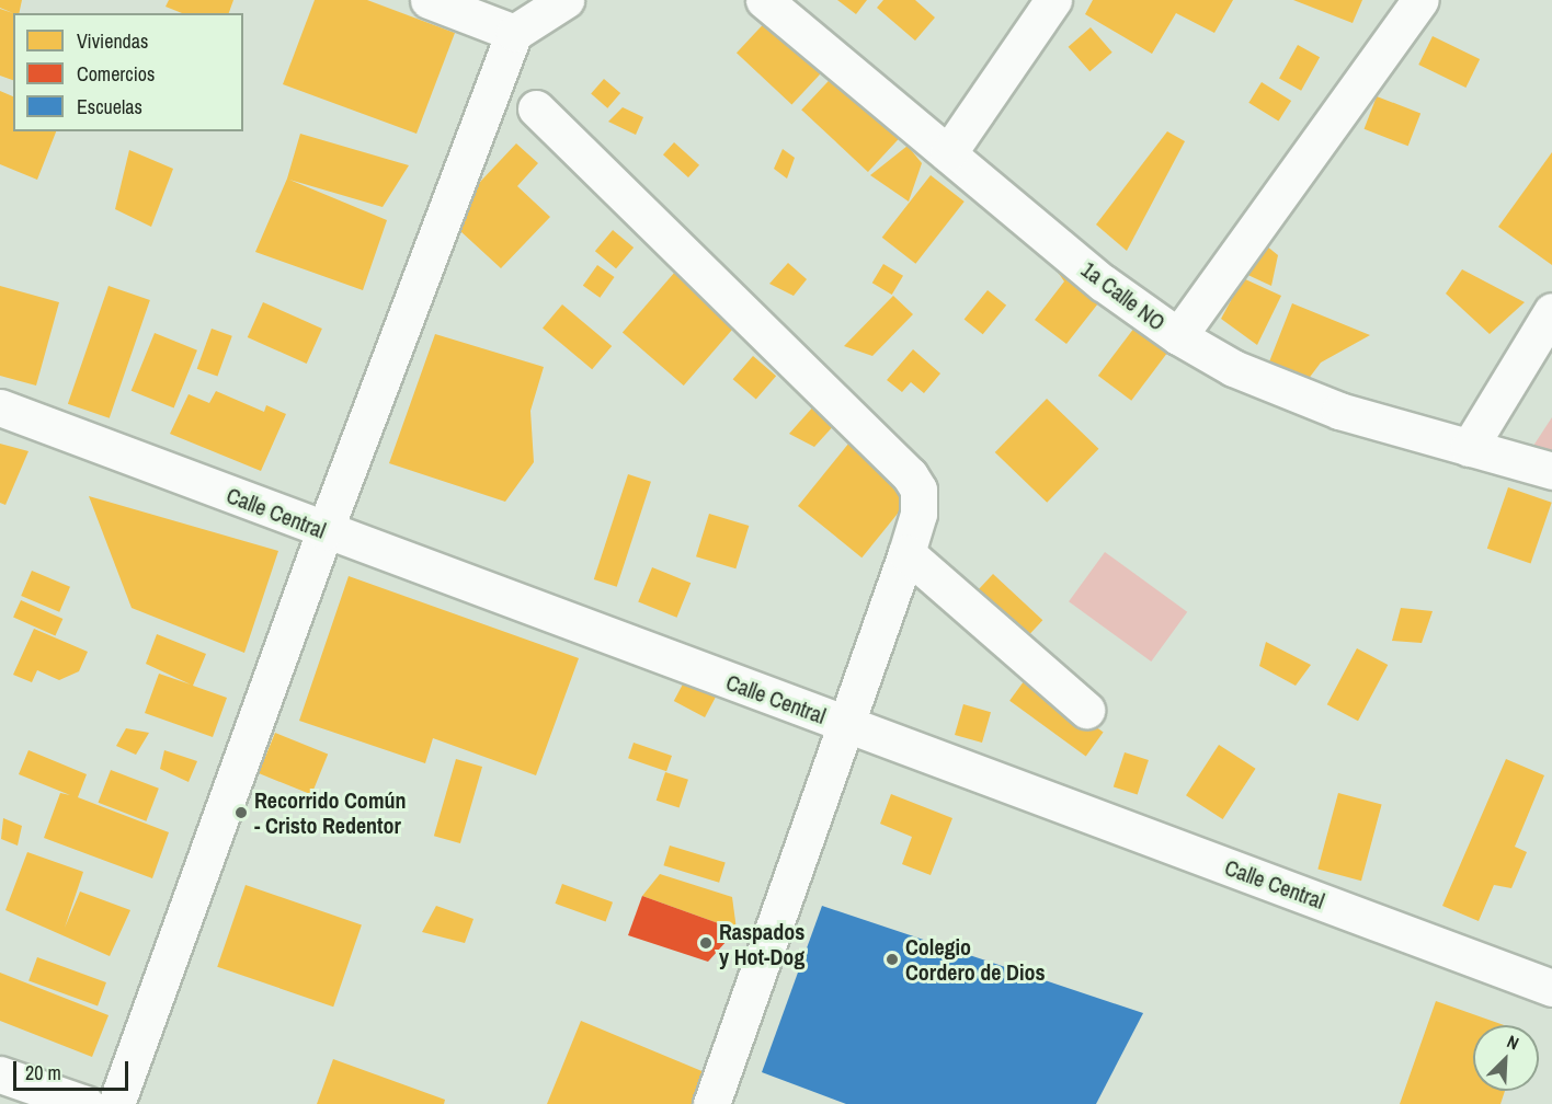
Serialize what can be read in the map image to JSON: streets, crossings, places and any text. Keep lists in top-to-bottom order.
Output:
{
  "streets": {
    "street": ["1a Calle NO", "Calle Central"]
  },
  "places": ["Recorrido Común - Cristo Redentor", "Raspados y Hot-Dog", "Colegio Cordero de Dios"],
  "legend": ["Viviendas", "Comercios", "Escuelas"],
  "scale_bar": "20 m",
  "north": "top right"
}
